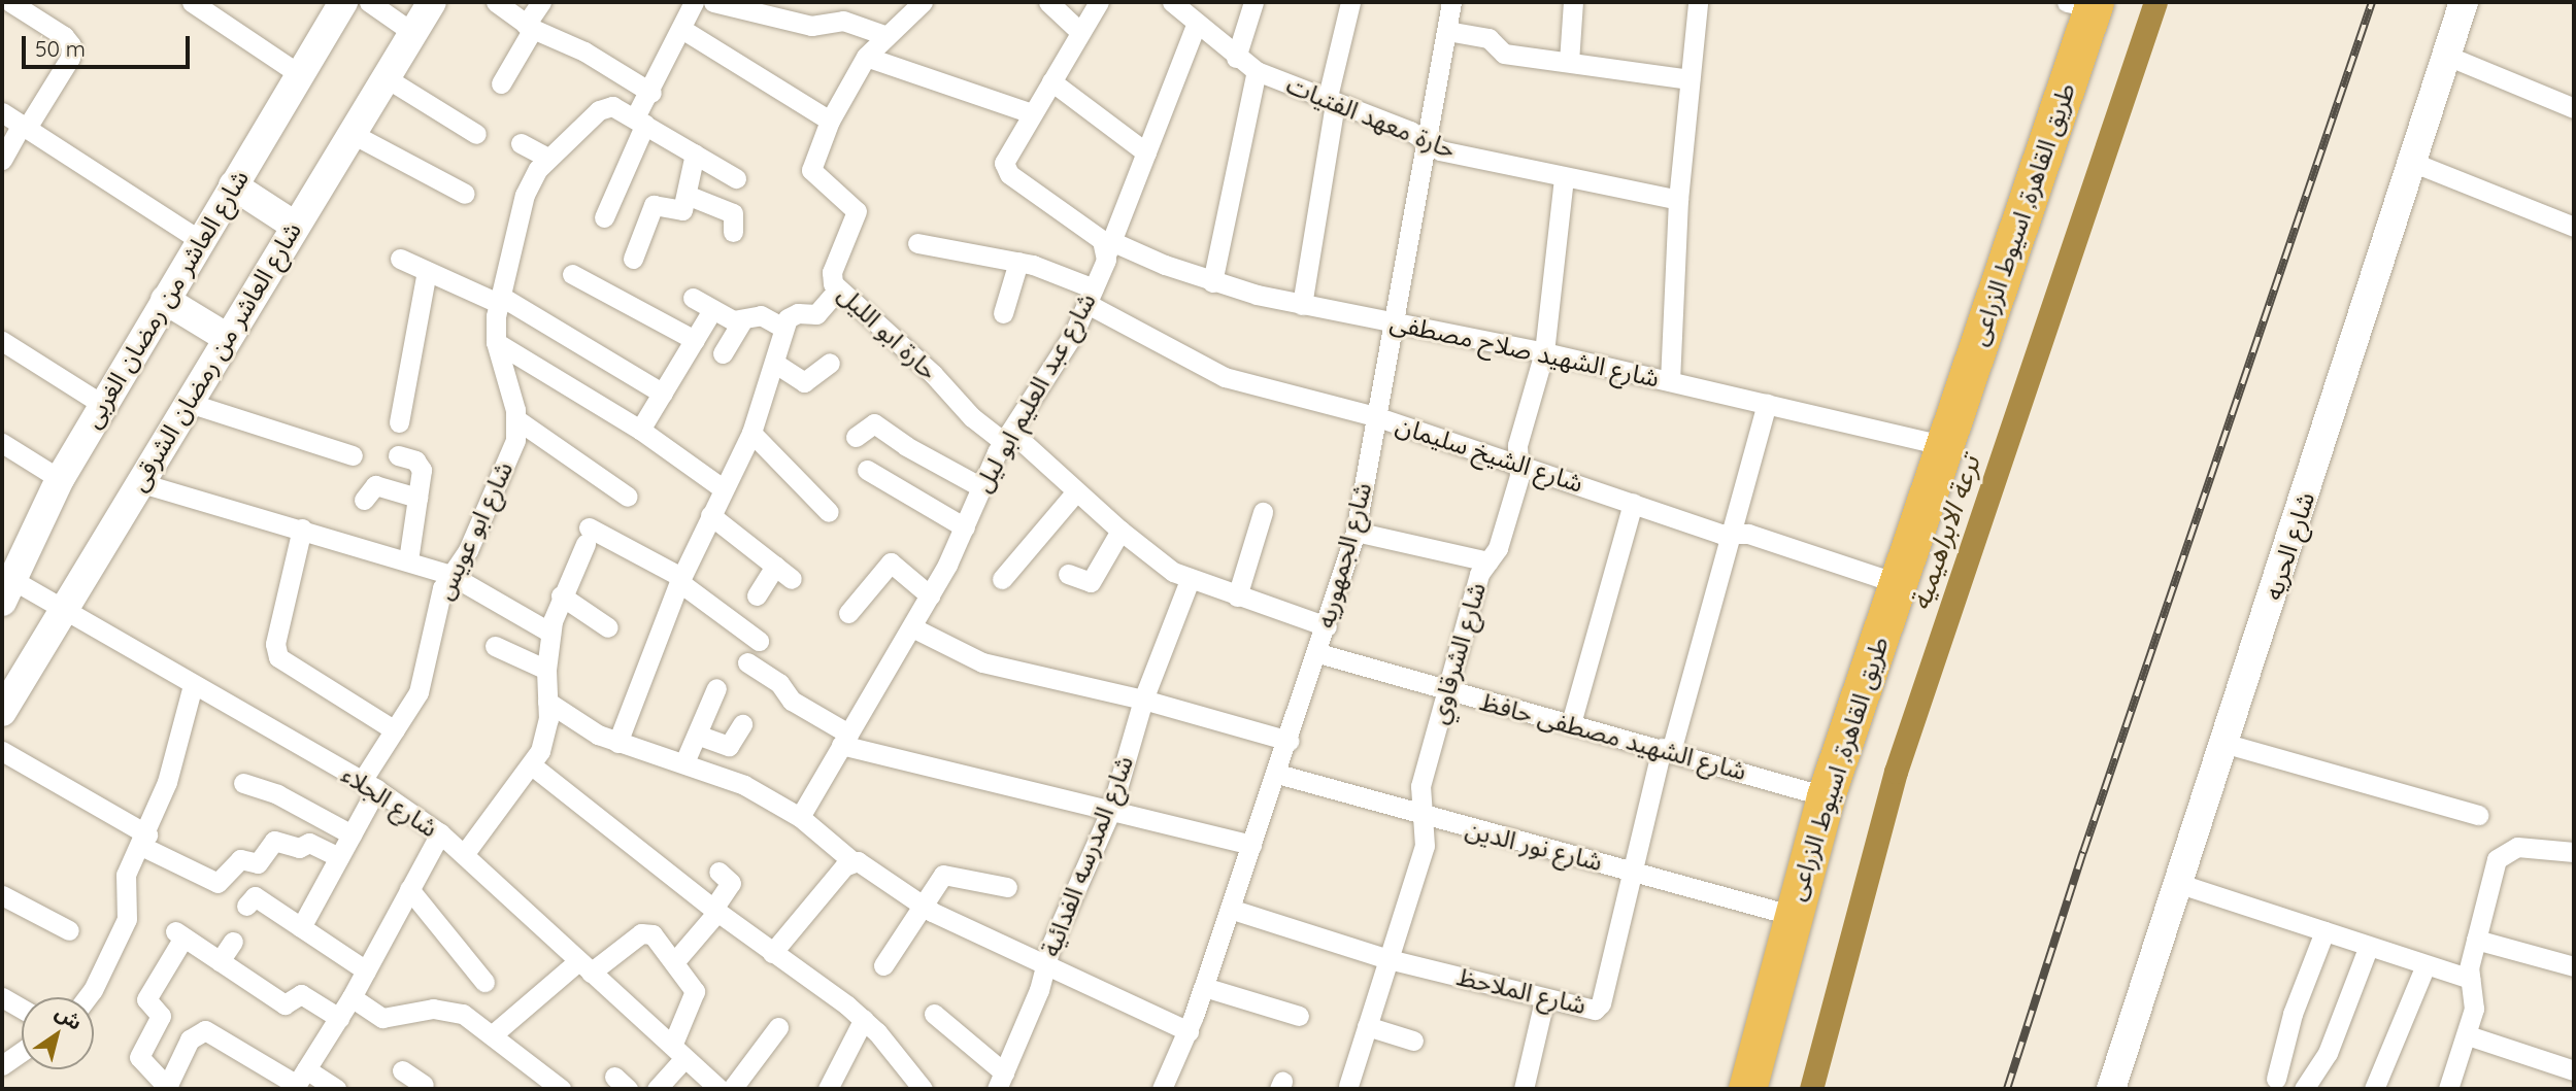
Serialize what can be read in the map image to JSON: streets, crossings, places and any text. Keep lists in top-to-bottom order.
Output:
{
  "streets": {
    "highway": ["طريق القاهرة, اسيوط الزراعى"],
    "street": [
      "حارة معهد الفتيات",
      "شارع العاشر من رمضان الغربى",
      "حارة ابو الليل",
      "شارع الشهيد صلاح مصطفى",
      "شارع العاشر من رمضان الشرقى",
      "شارع عبد العليم ابو ليل",
      "شارع الشيخ سليمان",
      "شارع ابو عويس",
      "شارع الحريه",
      "شارع الجمهوريه",
      "شارع الشرقاوي",
      "شارع الشهيد مصطفى حافظ",
      "شارع الجلاء",
      "شارع نور الدين",
      "شارع المدرسه الفدائية",
      "شارع الملاحظ"
    ]
  },
  "crossings": [
    ["حارة معهد الفتيات", "شارع عبد العليم ابو ليل"],
    ["حارة معهد الفتيات", "شارع الجمهوريه"],
    ["حارة معهد الفتيات", "شارع الشرقاوي"],
    ["طريق القاهرة, اسيوط الزراعى", "شارع الشهيد صلاح مصطفى"],
    ["طريق القاهرة, اسيوط الزراعى", "شارع الشيخ سليمان"],
    ["طريق القاهرة, اسيوط الزراعى", "شارع الشهيد مصطفى حافظ"],
    ["طريق القاهرة, اسيوط الزراعى", "شارع نور الدين"],
    ["شارع العاشر من رمضان الغربى", "شارع الجلاء"],
    ["حارة ابو الليل", "شارع عبد العليم ابو ليل"],
    ["حارة ابو الليل", "شارع الجمهوريه"],
    ["حارة ابو الليل", "شارع المدرسه الفدائية"],
    ["شارع الشهيد صلاح مصطفى", "شارع عبد العليم ابو ليل"],
    ["شارع الشهيد صلاح مصطفى", "شارع الجمهوريه"],
    ["شارع الشهيد صلاح مصطفى", "شارع الشرقاوي"],
    ["شارع الشهيد صلاح مصطفى", "شارع الملاحظ"],
    ["شارع العاشر من رمضان الشرقى", "شارع الجلاء"],
    ["شارع عبد العليم ابو ليل", "شارع الشيخ سليمان"],
    ["شارع الشيخ سليمان", "شارع الجمهوريه"],
    ["شارع الشيخ سليمان", "شارع الشرقاوي"],
    ["شارع الشيخ سليمان", "شارع الملاحظ"],
    ["شارع ابو عويس", "شارع الجلاء"],
    ["شارع الجمهوريه", "شارع الشهيد مصطفى حافظ"],
    ["شارع الجمهوريه", "شارع نور الدين"],
    ["شارع الجمهوريه", "شارع الملاحظ"],
    ["شارع الشرقاوي", "شارع الشهيد مصطفى حافظ"],
    ["شارع الشرقاوي", "شارع نور الدين"],
    ["شارع الشرقاوي", "شارع الملاحظ"],
    ["شارع الشهيد مصطفى حافظ", "شارع الملاحظ"],
    ["شارع نور الدين", "شارع الملاحظ"]
  ],
  "water": ["ترعة الابراهيمية"],
  "scale_bar": "50 m",
  "north": "top right"
}
